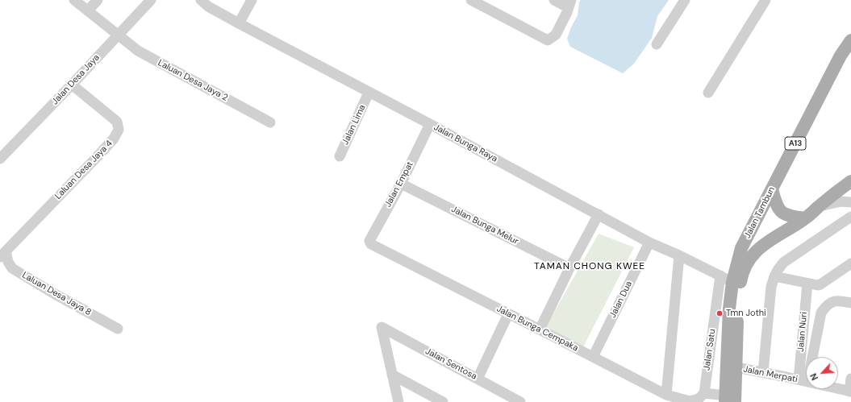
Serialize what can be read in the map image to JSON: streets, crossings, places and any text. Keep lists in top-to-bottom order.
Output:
{
  "streets": {
    "main road": ["A13", "Jalan Tambun"],
    "street": [
      "Jalan Desa Jaya",
      "Laluan Desa Jaya 2",
      "Jalan Lima",
      "Jalan Bunga Raya",
      "Laluan Desa Jaya 4",
      "Jalan Empat",
      "Jalan Bunga Melur",
      "Laluan Desa Jaya 8",
      "Jalan Dua",
      "Jalan Bunga Cempaka",
      "Jalan Nuri",
      "Jalan Satu",
      "Jalan Sentosa",
      "Jalan Merpati"
    ]
  },
  "crossings": [
    ["Jalan Desa Jaya", "Laluan Desa Jaya 2"],
    ["Jalan Desa Jaya", "Laluan Desa Jaya 4"],
    ["Jalan Lima", "Jalan Bunga Raya"],
    ["Jalan Bunga Raya", "Jalan Empat"],
    ["Jalan Bunga Raya", "Jalan Tambun"],
    ["Jalan Bunga Raya", "Jalan Dua"],
    ["Jalan Bunga Raya", "Jalan Satu"],
    ["A13", "Jalan Tambun"],
    ["Laluan Desa Jaya 4", "Laluan Desa Jaya 8"],
    ["Jalan Empat", "Jalan Bunga Melur"],
    ["Jalan Empat", "Jalan Bunga Cempaka"],
    ["Jalan Tambun", "Jalan Merpati"],
    ["Jalan Dua", "Jalan Bunga Cempaka"],
    ["Jalan Bunga Cempaka", "Jalan Satu"],
    ["Jalan Nuri", "Jalan Merpati"]
  ],
  "districts": ["TAMAN CHONG KWEE"],
  "places": ["Tmn Jothi"],
  "north": "bottom left"
}
